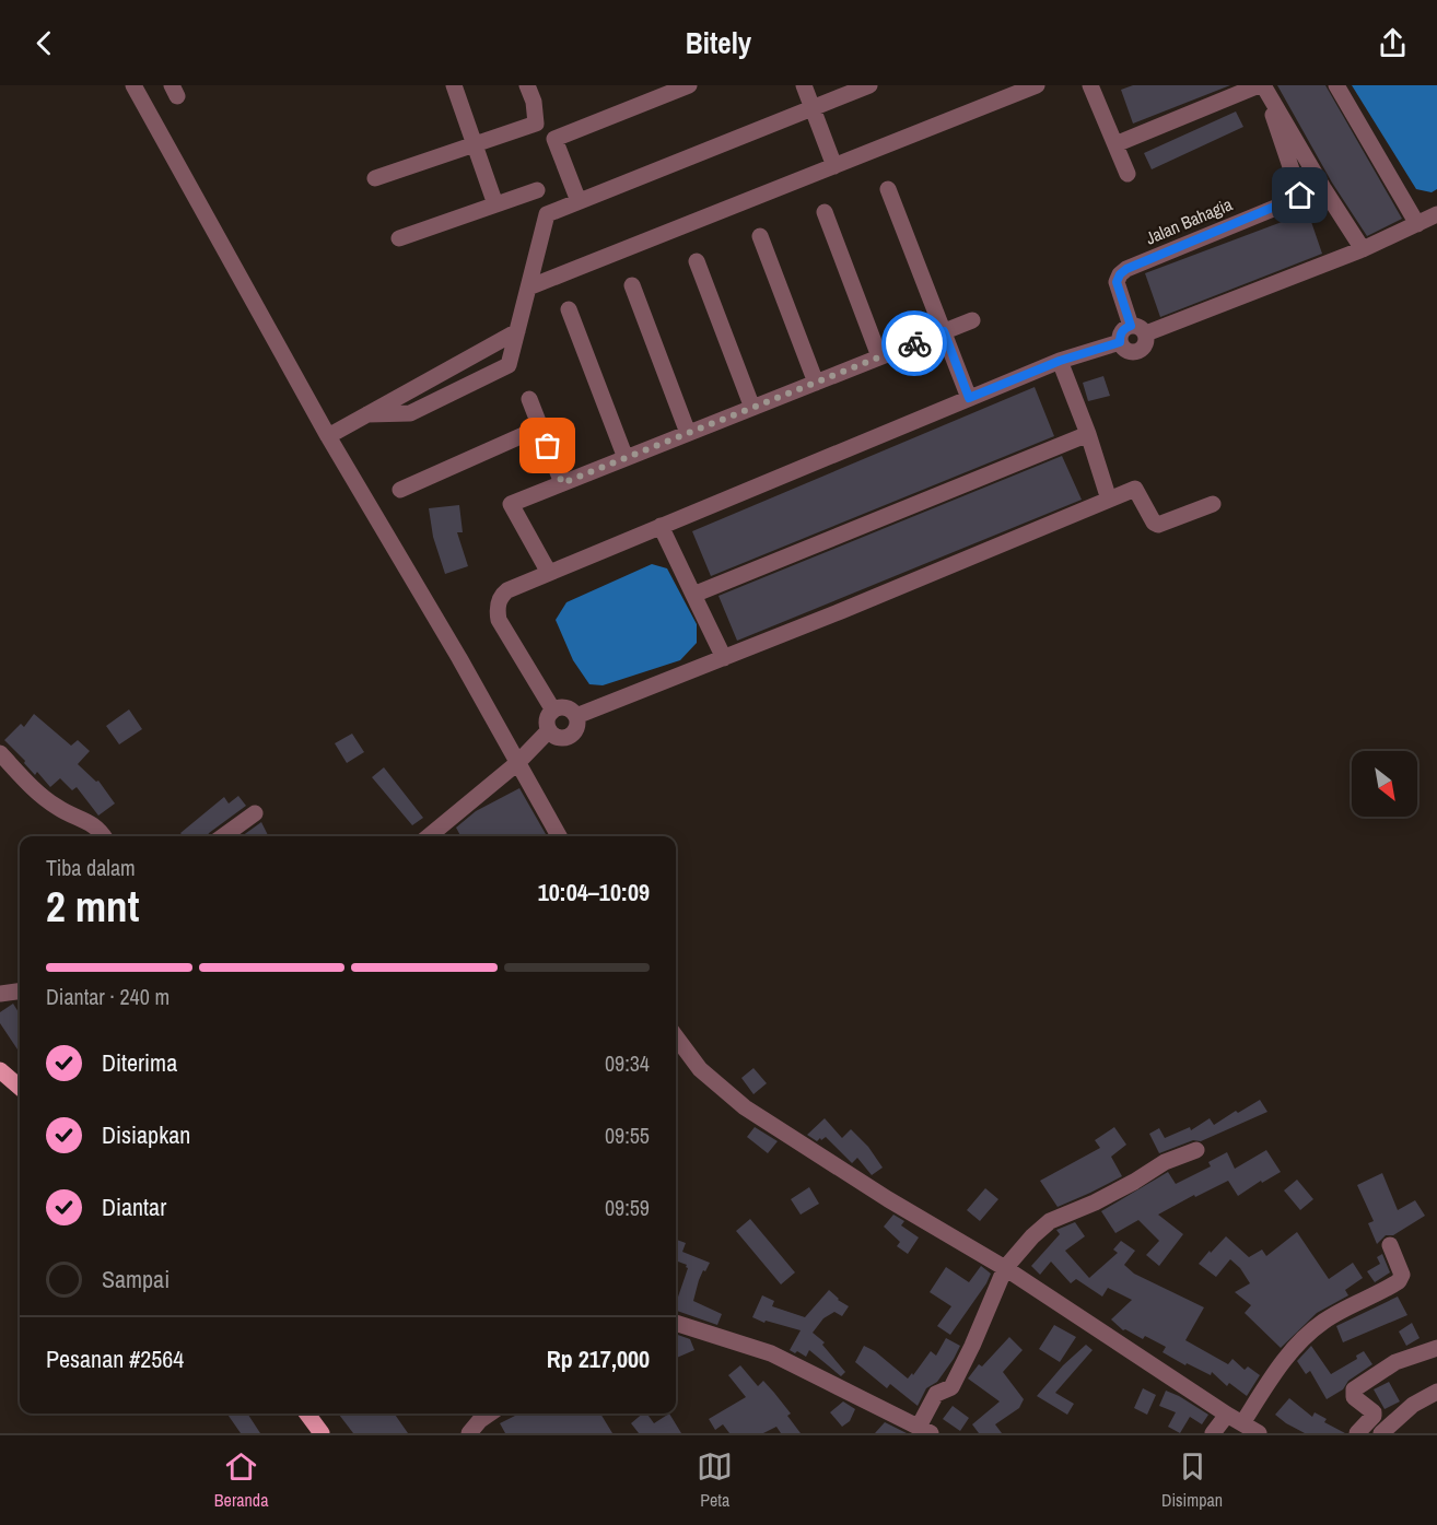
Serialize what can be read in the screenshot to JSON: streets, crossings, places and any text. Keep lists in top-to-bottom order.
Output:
{
  "streets": {
    "street": ["Jalan Bahagia"]
  },
  "north": "bottom right",
  "page": {
    "header": "Bitely",
    "heading": ["2 mnt", "Tiba dalam", "10:04–10:09"],
    "panel": ["Pesanan #2564", "Rp 217,000"],
    "bar": "Diantar · 240 m",
    "list": [
      ["Diterima", "09:34"],
      ["Disiapkan", "09:55"],
      ["Diantar", "09:59"],
      "Sampai"
    ],
    "tabs": ["Beranda", "Peta", "Disimpan"]
  }
}
